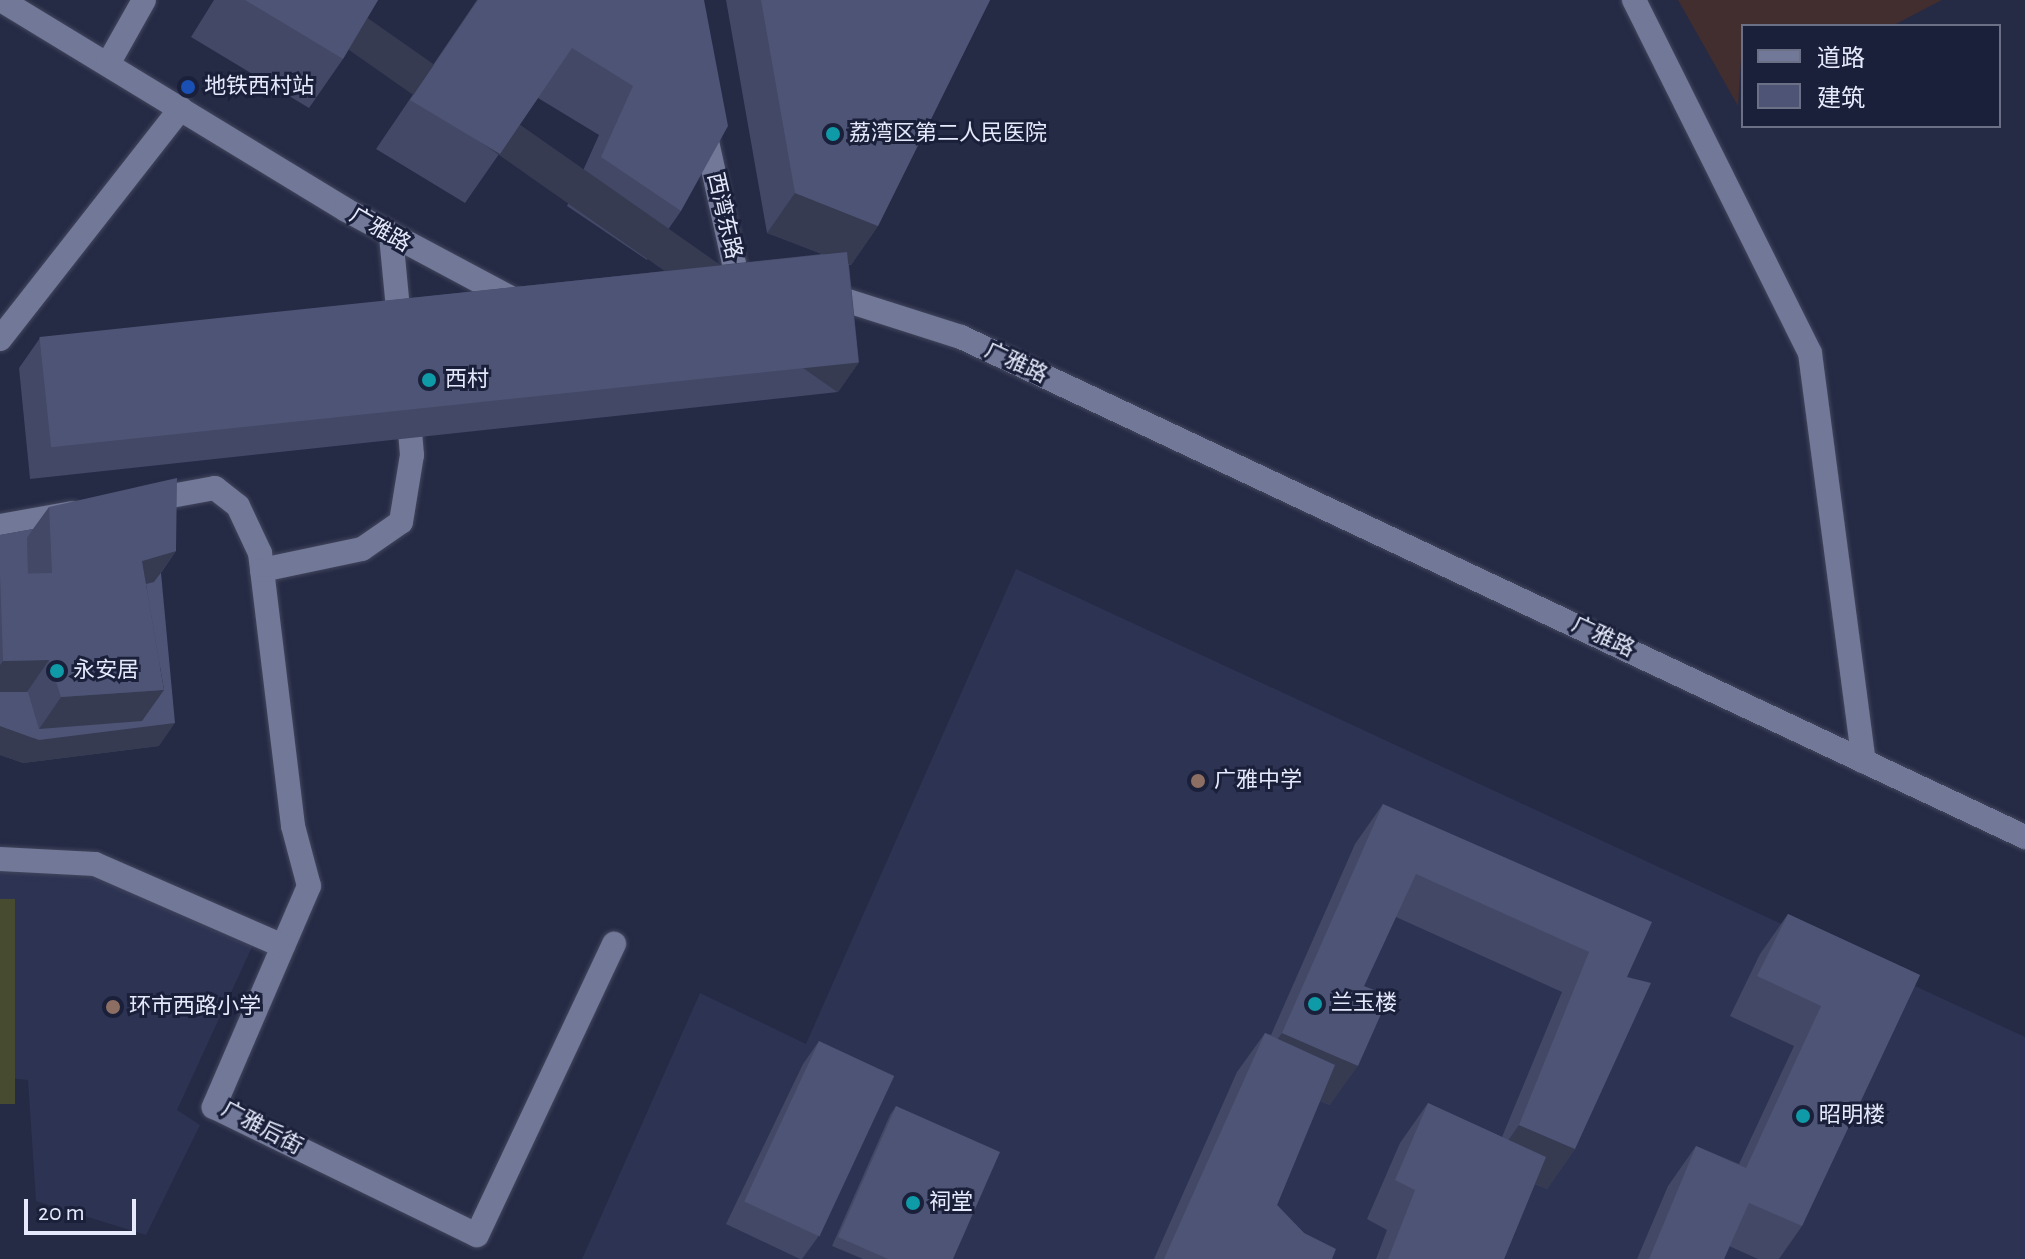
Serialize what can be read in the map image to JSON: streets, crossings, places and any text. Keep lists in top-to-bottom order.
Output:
{
  "streets": {
    "street": ["西湾东路", "广雅路", "广雅后街"]
  },
  "places": [
    "地铁西村站",
    "荔湾区第二人民医院",
    "西村",
    "永安居",
    "广雅中学",
    "兰玉楼",
    "环市西路小学",
    "昭明楼",
    "祠堂"
  ],
  "legend": ["道路", "建筑"],
  "scale_bar": "20 m"
}
